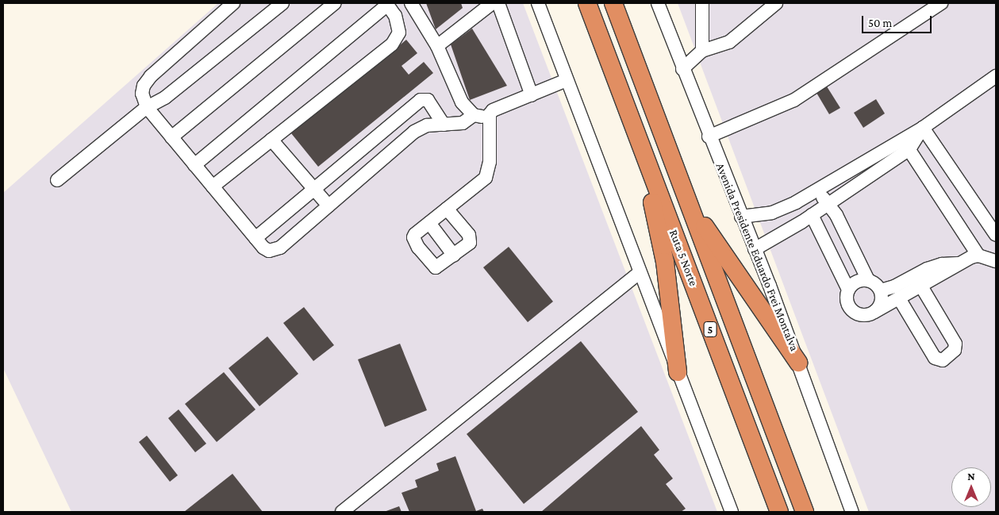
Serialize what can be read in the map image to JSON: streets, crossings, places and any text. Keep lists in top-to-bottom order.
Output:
{
  "streets": {
    "highway": ["Ruta 5 Norte", "5"],
    "street": ["Avenida Presidente Eduardo Frei Montalva"]
  },
  "scale_bar": "50 m",
  "north": "top"
}
